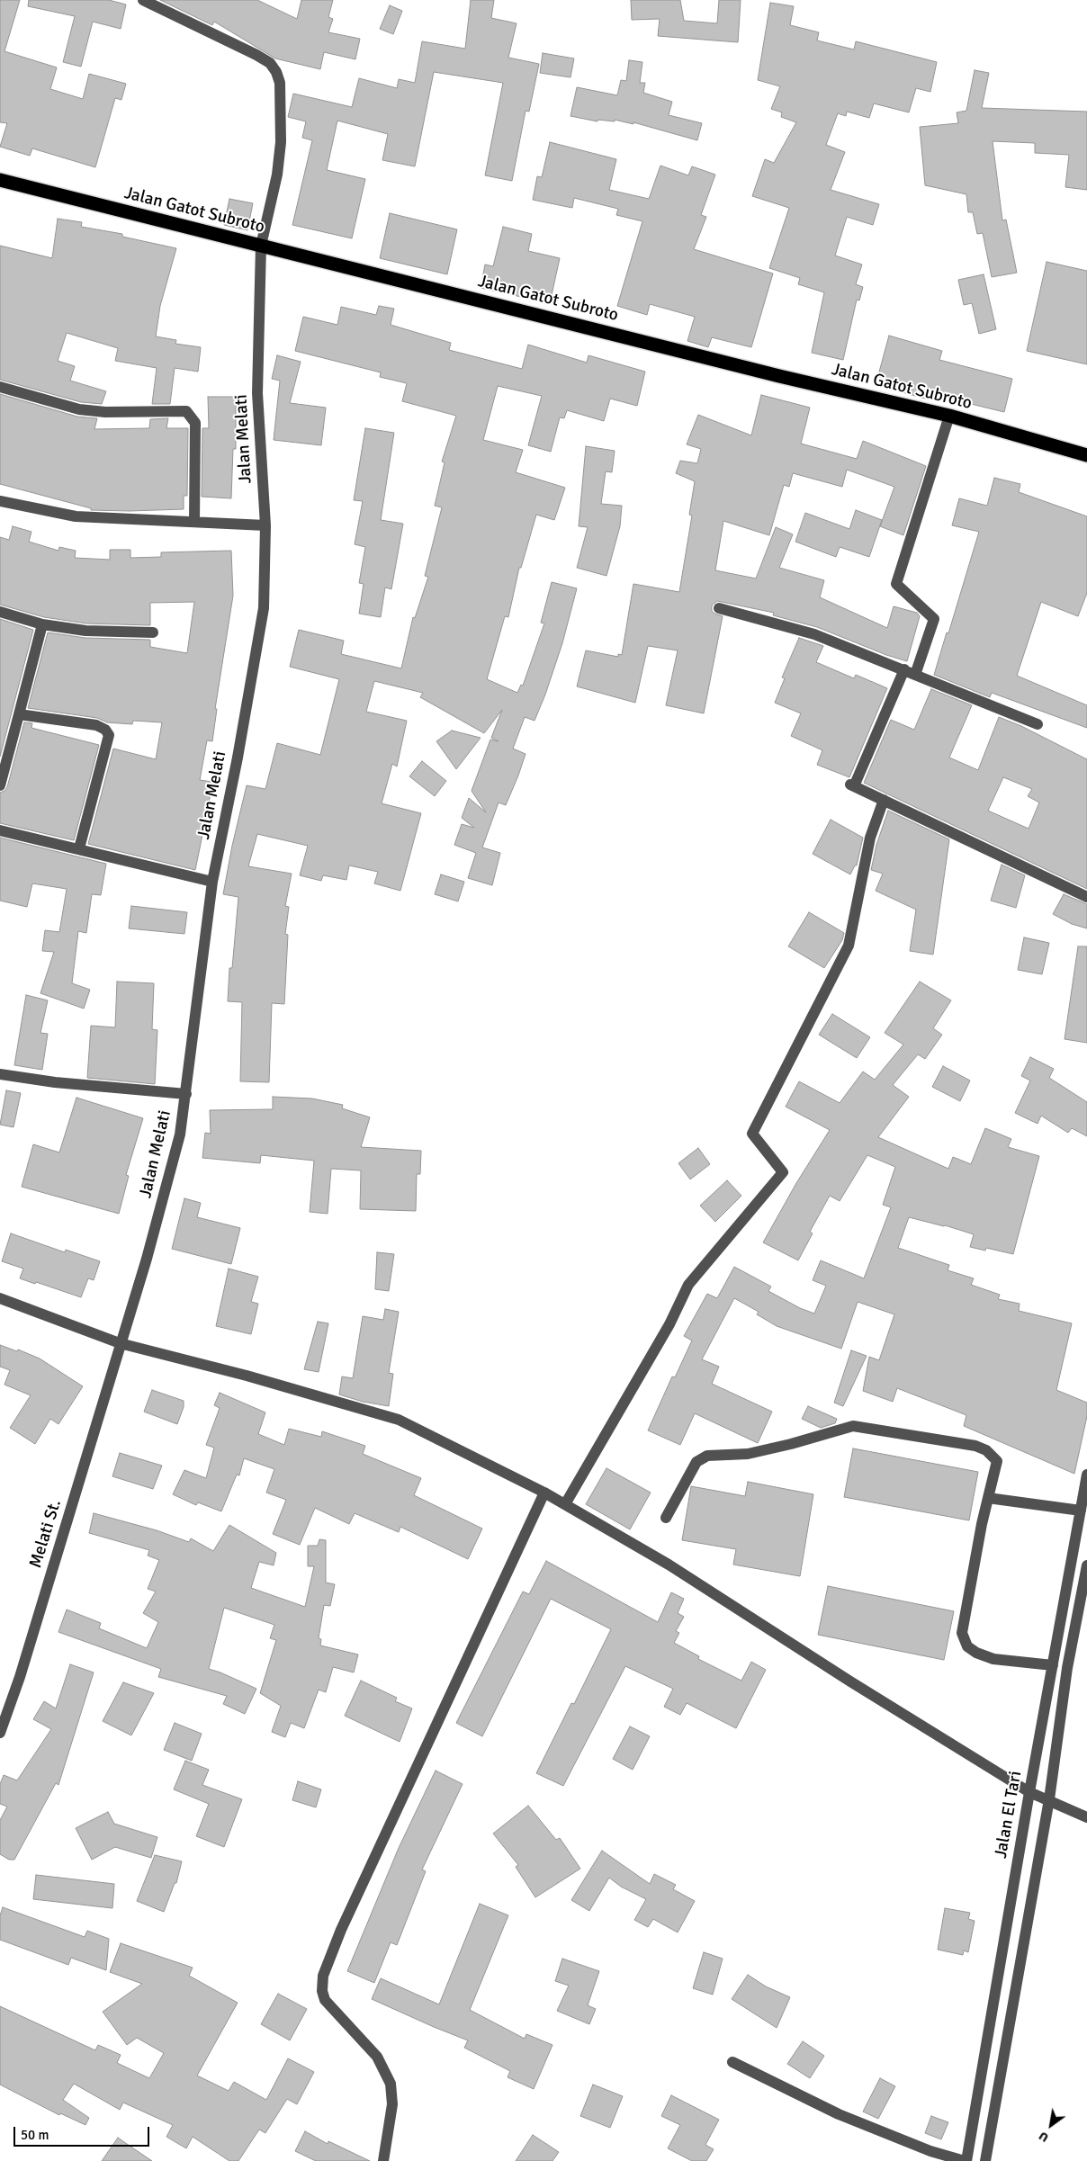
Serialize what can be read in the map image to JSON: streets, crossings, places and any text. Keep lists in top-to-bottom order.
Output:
{
  "streets": {
    "highway": ["Jalan Gatot Subroto"],
    "street": ["Jalan Melati", "Melati St.", "Jalan El Tari"]
  },
  "crossings": [
    ["Jalan Gatot Subroto", "Jalan Melati"],
    ["Jalan Melati", "Melati St."]
  ],
  "scale_bar": "50 m",
  "north": "bottom left"
}
